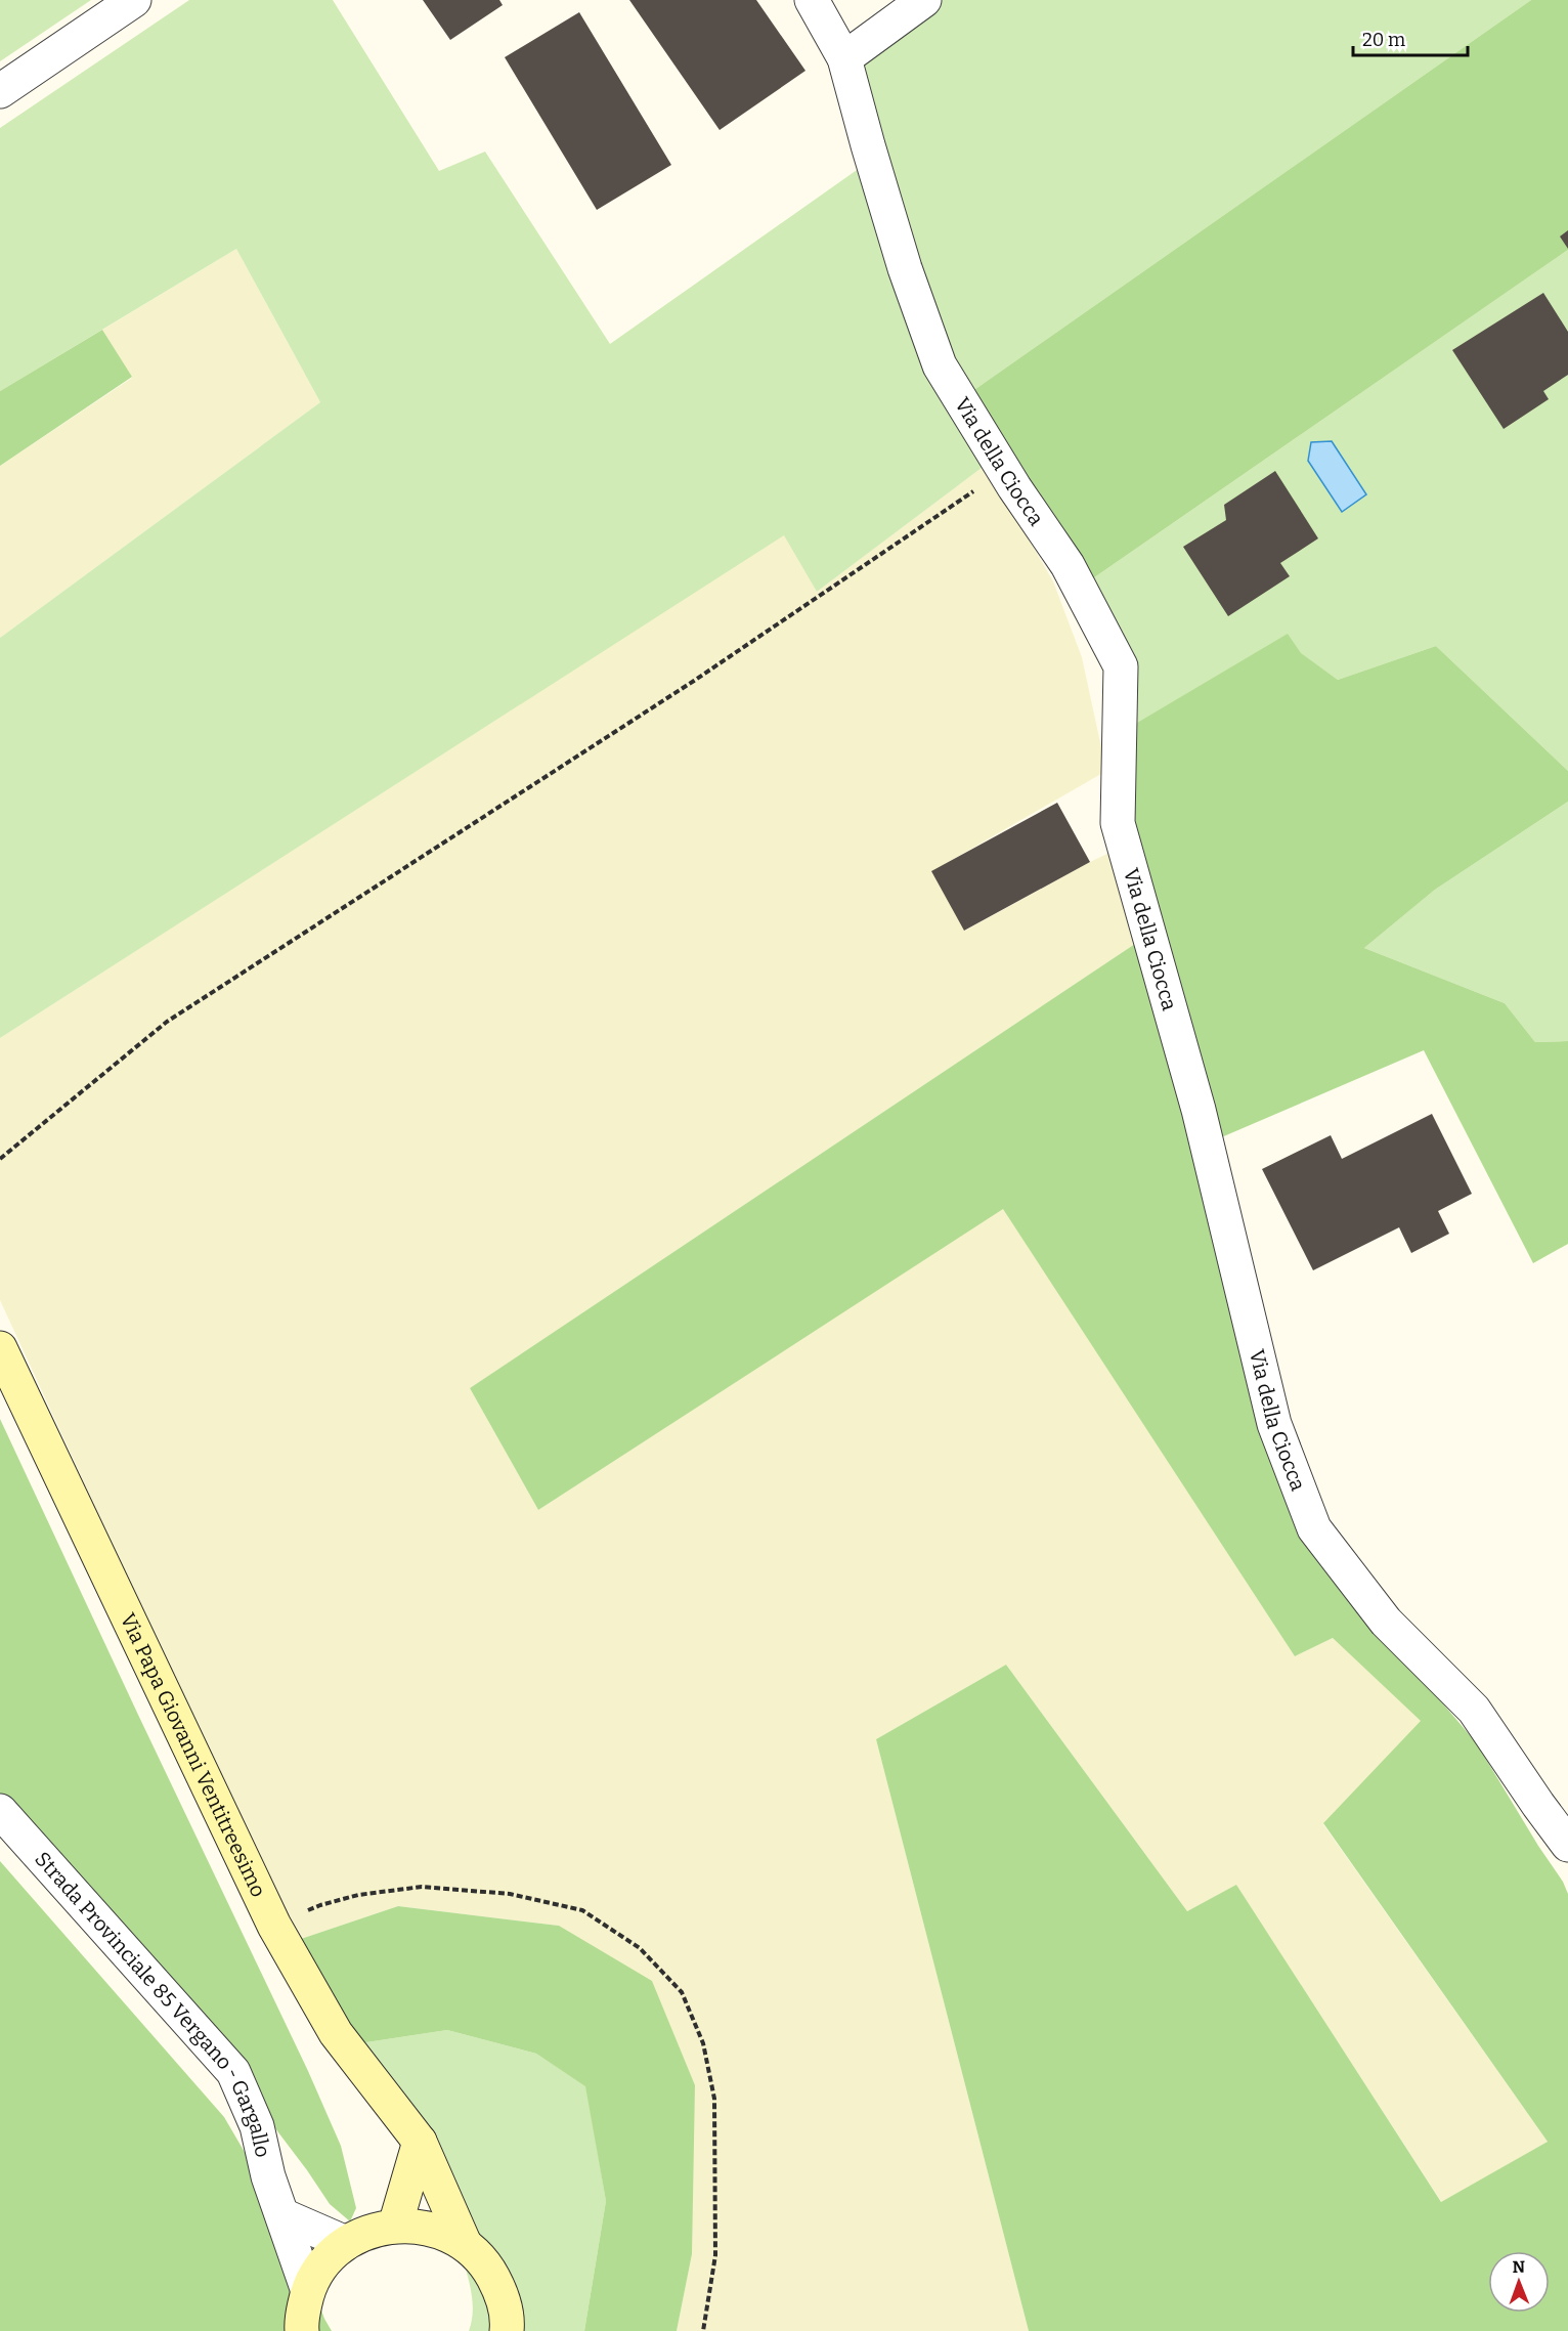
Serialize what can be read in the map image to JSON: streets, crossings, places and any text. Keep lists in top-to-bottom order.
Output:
{
  "streets": {
    "main road": ["Via Papa Giovanni Ventitreesimo"],
    "street": ["Via della Ciocca", "Strada Provinciale 85 Vergano - Gargallo"]
  },
  "scale_bar": "20 m",
  "north": "top"
}
